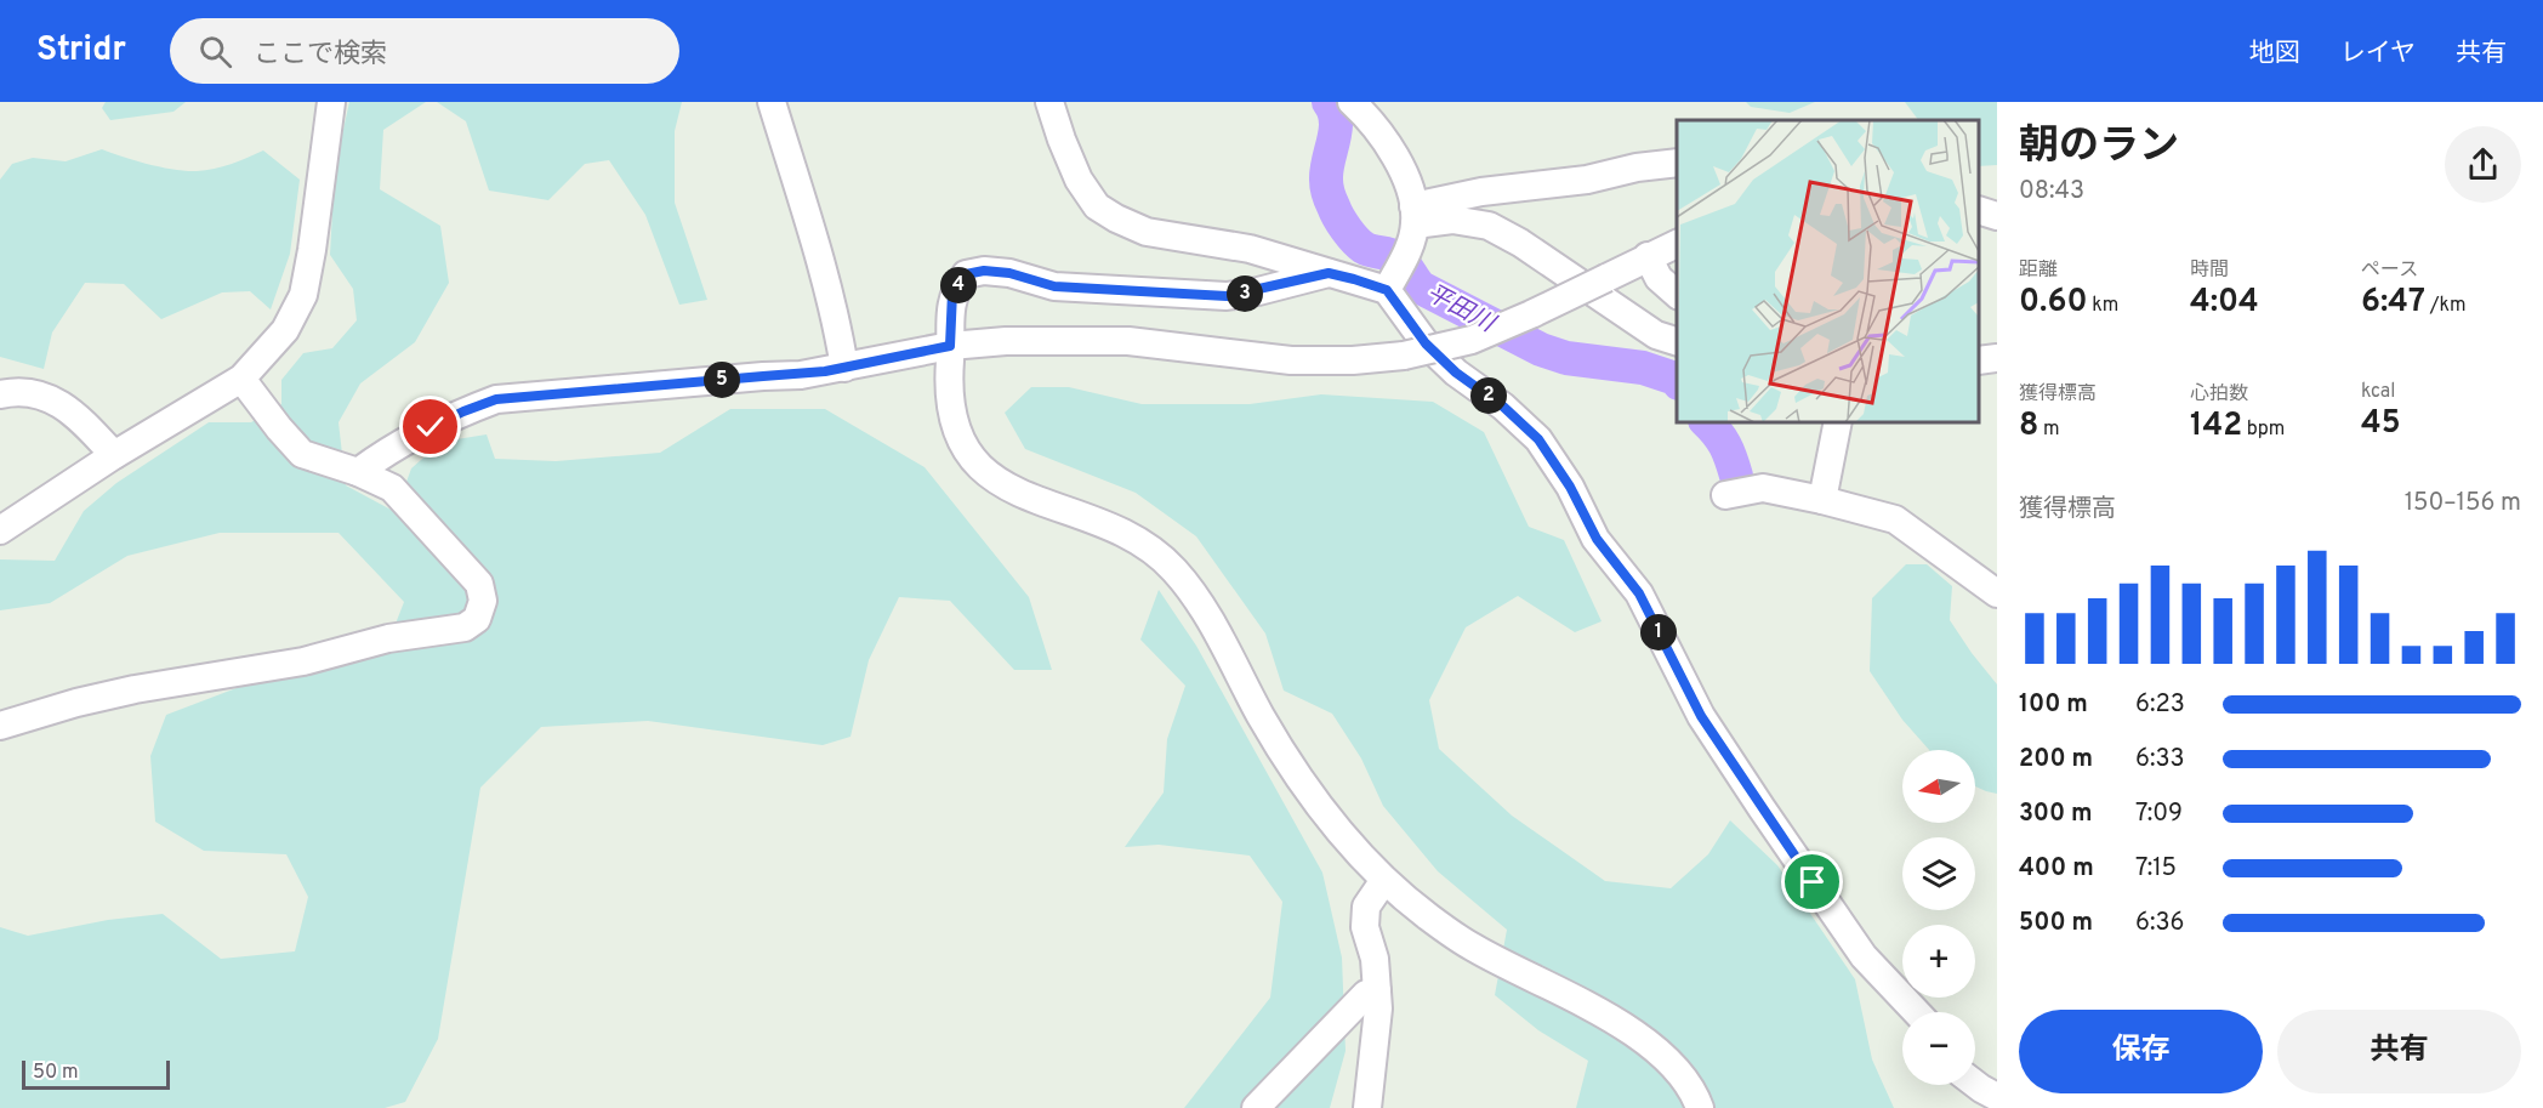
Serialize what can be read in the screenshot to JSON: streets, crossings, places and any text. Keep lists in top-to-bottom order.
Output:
{
  "water": ["平田川"],
  "scale_bar": "50 m",
  "north": "left",
  "page": {
    "header": "Stridr",
    "search": "ここで検索",
    "nav": ["地図", "レイヤ", "共有"],
    "heading": ["朝のラン", "08:43"],
    "stats": [
      ["距離", "0.60 km"],
      ["時間", "4:04"],
      ["ペース", "6:47 /km"],
      ["獲得標高", "8 m"],
      ["心拍数", "142 bpm"],
      ["kcal", "45"]
    ],
    "pins": [
      "4",
      "3",
      "5",
      "2",
      "1"
    ],
    "chart": ["獲得標高", "150–156 m"],
    "list": [
      {
        "name": "100 m",
        "note": "6:23"
      },
      {
        "name": "200 m",
        "note": "6:33"
      },
      {
        "name": "300 m",
        "note": "7:09"
      },
      {
        "name": "400 m",
        "note": "7:15"
      },
      {
        "name": "500 m",
        "note": "6:36"
      }
    ],
    "map_buttons": ["+", "−"],
    "buttons": ["保存", "共有"],
    "scale": "50 m"
  }
}
